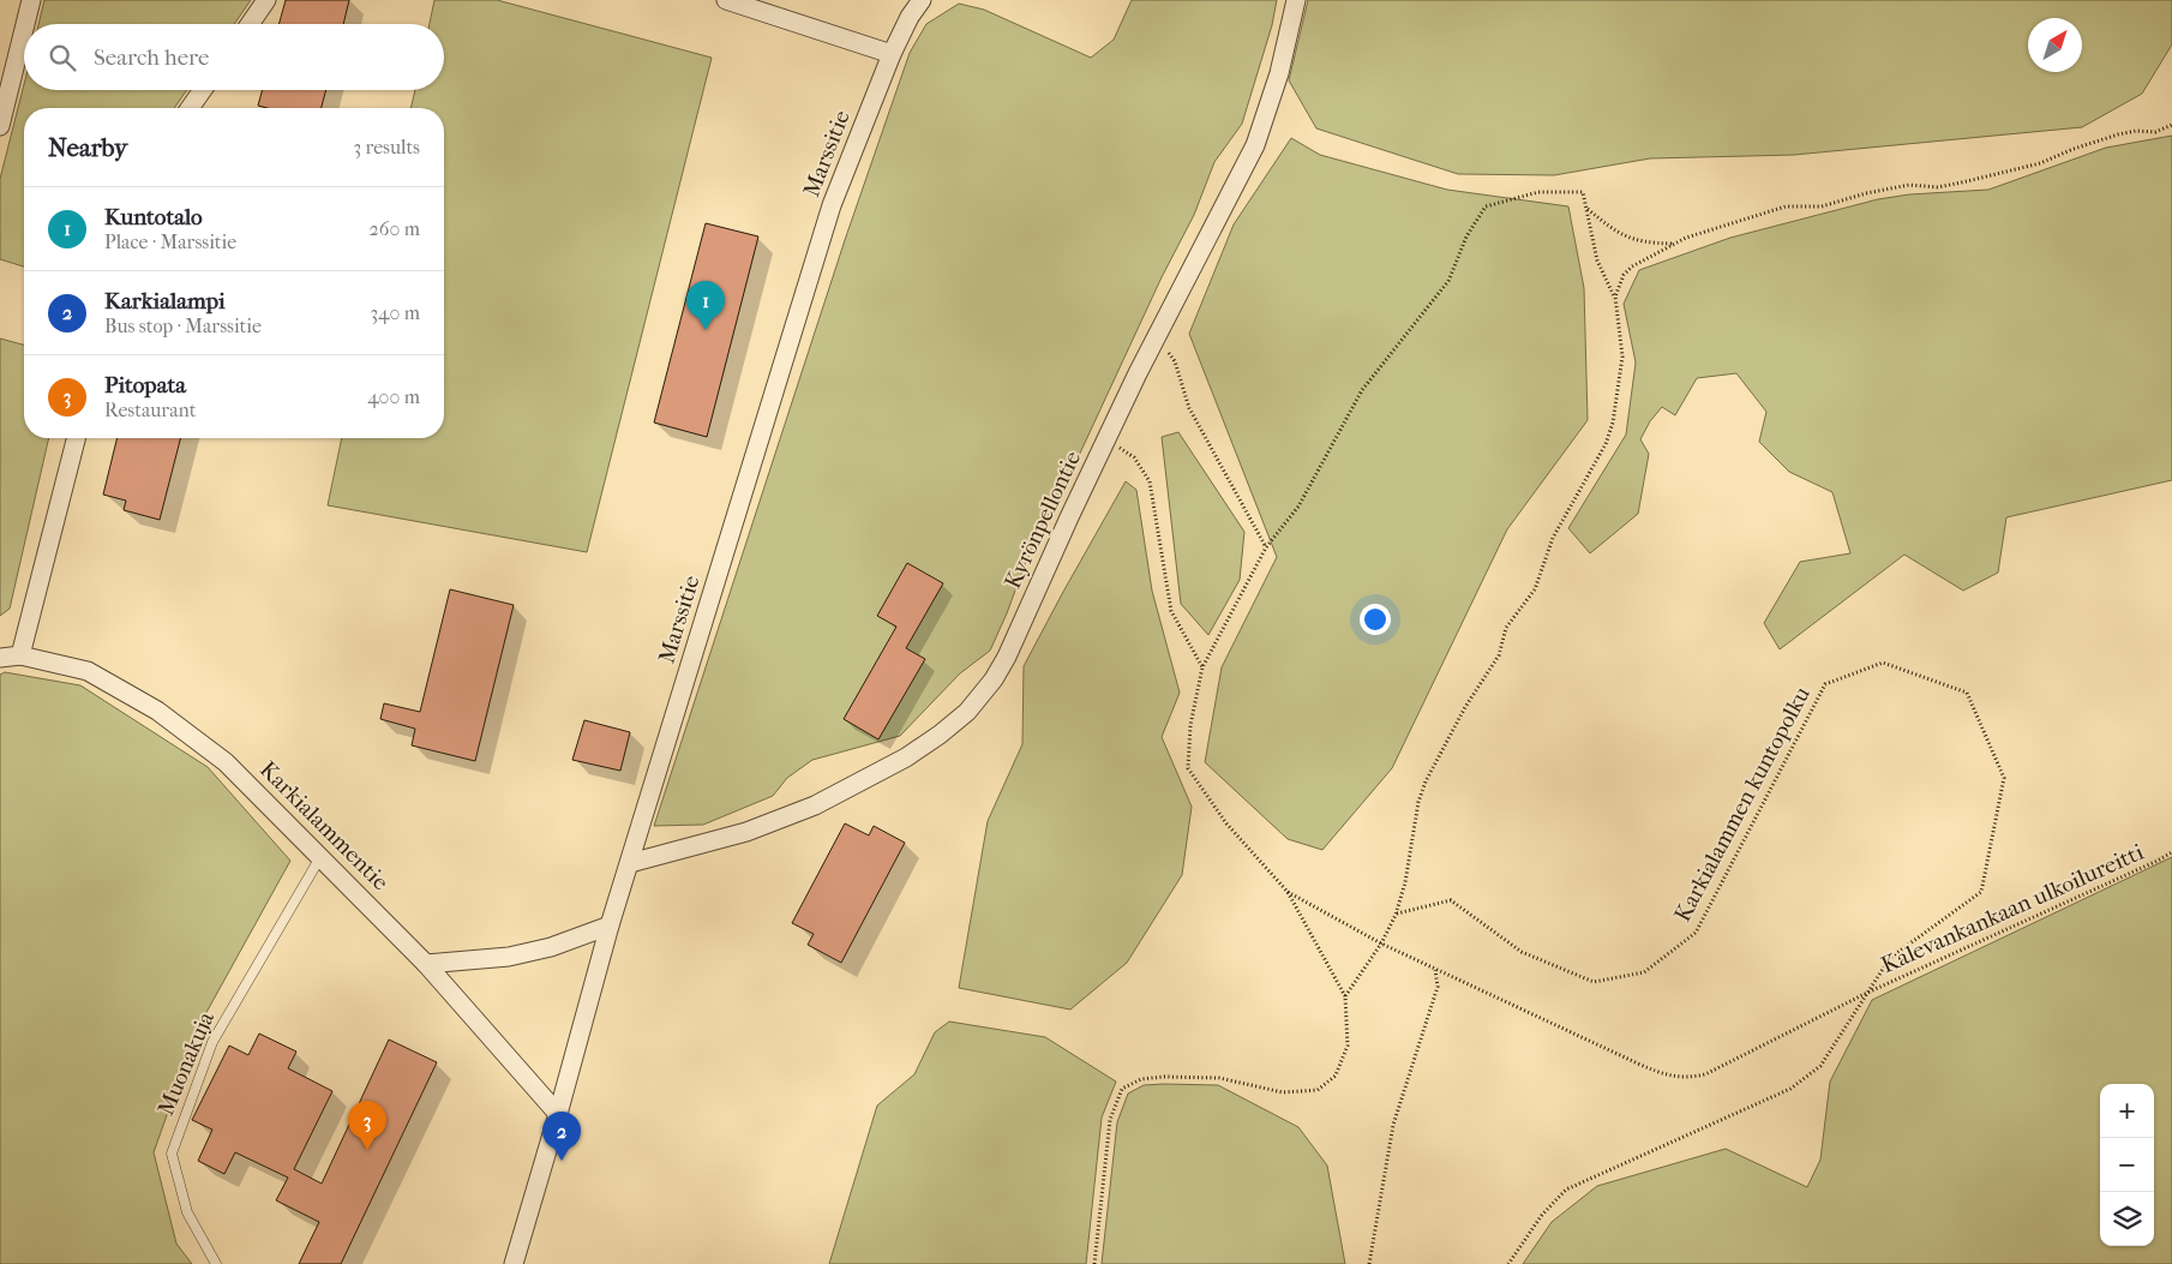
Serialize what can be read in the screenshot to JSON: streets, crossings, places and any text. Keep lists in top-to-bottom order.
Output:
{
  "streets": {
    "street": ["Marssitie", "Kyrönpellontie", "Karkialammentie"],
    "lane": ["Muonakuja"],
    "path": ["Karkialammen kuntopolku", "Kalevankankaan ulkoilureitti"]
  },
  "crossings": [
    ["Marssitie", "Kyrönpellontie"],
    ["Marssitie", "Karkialammentie"],
    ["Karkialammen kuntopolku", "Kalevankankaan ulkoilureitti"],
    ["Karkialammentie", "Muonakuja"]
  ],
  "north": "top right",
  "page": {
    "search": "Search here",
    "heading": ["Nearby", "3 results"],
    "list": [
      {
        "mark": "1",
        "name": "Kuntotalo",
        "note": "Place · Marssitie",
        "value": "260 m"
      },
      {
        "mark": "2",
        "name": "Karkialampi",
        "note": "Bus stop · Marssitie",
        "value": "340 m"
      },
      {
        "mark": "3",
        "name": "Pitopata",
        "note": "Restaurant",
        "value": "400 m"
      }
    ],
    "pins": ["1", "3", "2"],
    "map_buttons": ["+", "−"]
  }
}
